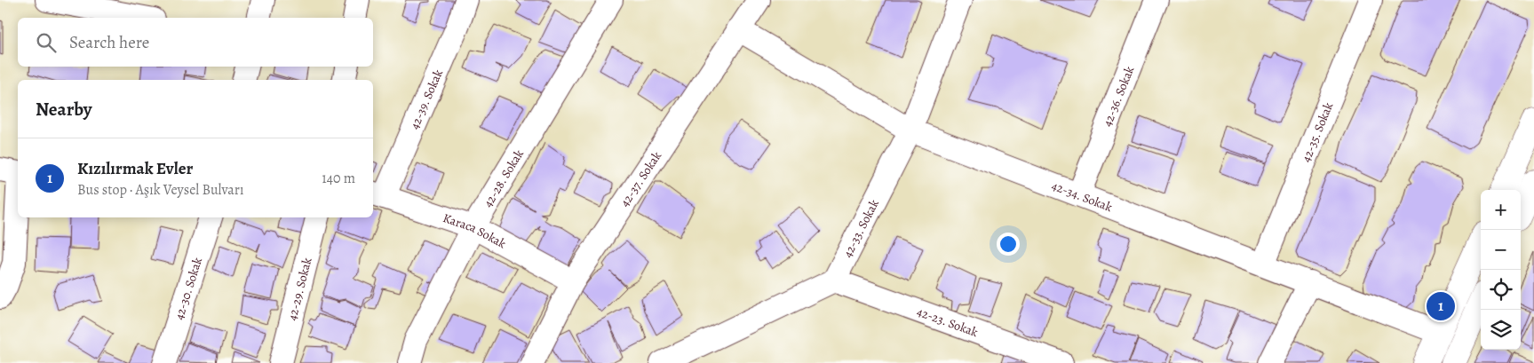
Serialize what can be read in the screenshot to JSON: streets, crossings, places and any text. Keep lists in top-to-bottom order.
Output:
{
  "streets": {
    "street": [
      "42-36. Sokak",
      "42-39. Sokak",
      "42-35. Sokak",
      "42-28. Sokak",
      "42-37. Sokak",
      "42-34. Sokak",
      "42-33. Sokak",
      "Karaca Sokak",
      "42-30. Sokak",
      "42-29. Sokak",
      "42-23. Sokak"
    ]
  },
  "crossings": [
    ["42-36. Sokak", "42-34. Sokak"],
    ["42-39. Sokak", "Karaca Sokak"],
    ["42-35. Sokak", "42-34. Sokak"],
    ["42-28. Sokak", "Karaca Sokak"],
    ["42-37. Sokak", "42-34. Sokak"],
    ["42-37. Sokak", "Karaca Sokak"],
    ["42-34. Sokak", "42-33. Sokak"],
    ["42-33. Sokak", "42-23. Sokak"]
  ],
  "page": {
    "search": "Search here",
    "heading": "Nearby",
    "list": [
      {
        "mark": "1",
        "name": "Kızılırmak Evler",
        "note": "Bus stop · Aşık Veysel Bulvarı",
        "value": "140 m"
      }
    ],
    "map_buttons": ["+", "−"],
    "pins": "1"
  }
}
